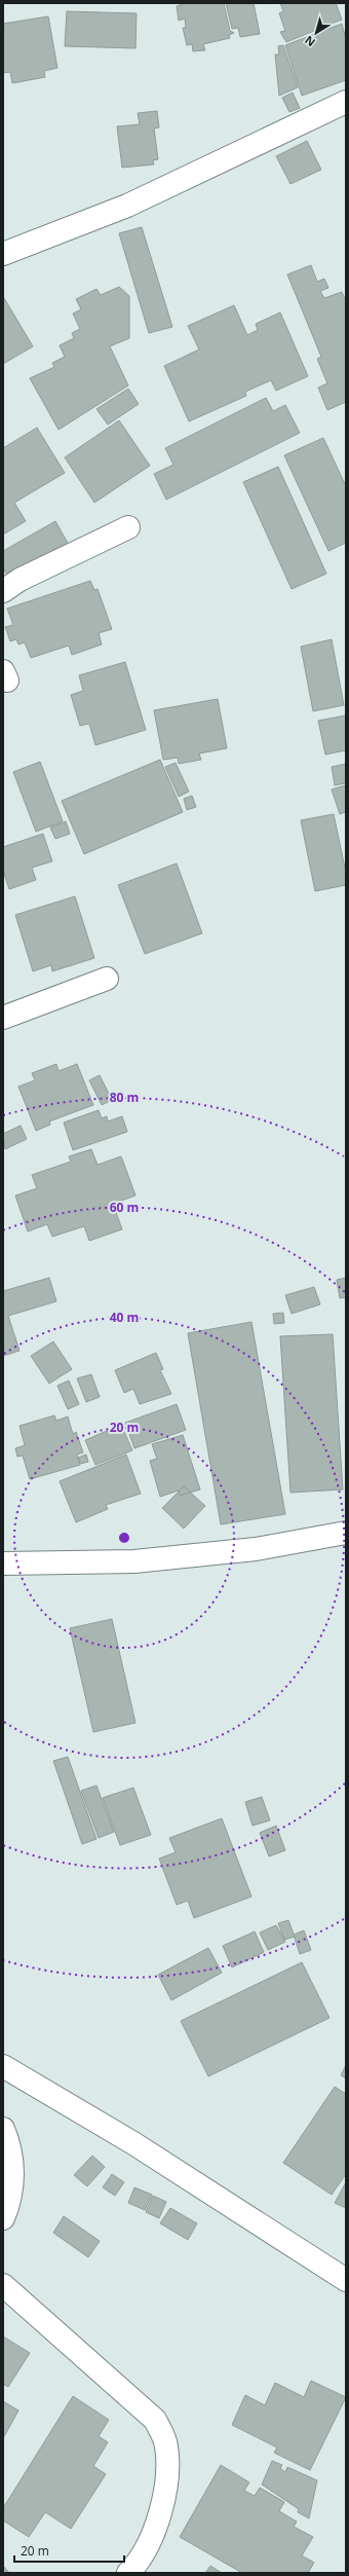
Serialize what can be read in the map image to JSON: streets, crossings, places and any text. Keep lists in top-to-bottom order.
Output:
{
  "scale_bar": "20 m",
  "north": "bottom left",
  "rings": [
    "80 m",
    "60 m",
    "40 m",
    "20 m"
  ]
}
